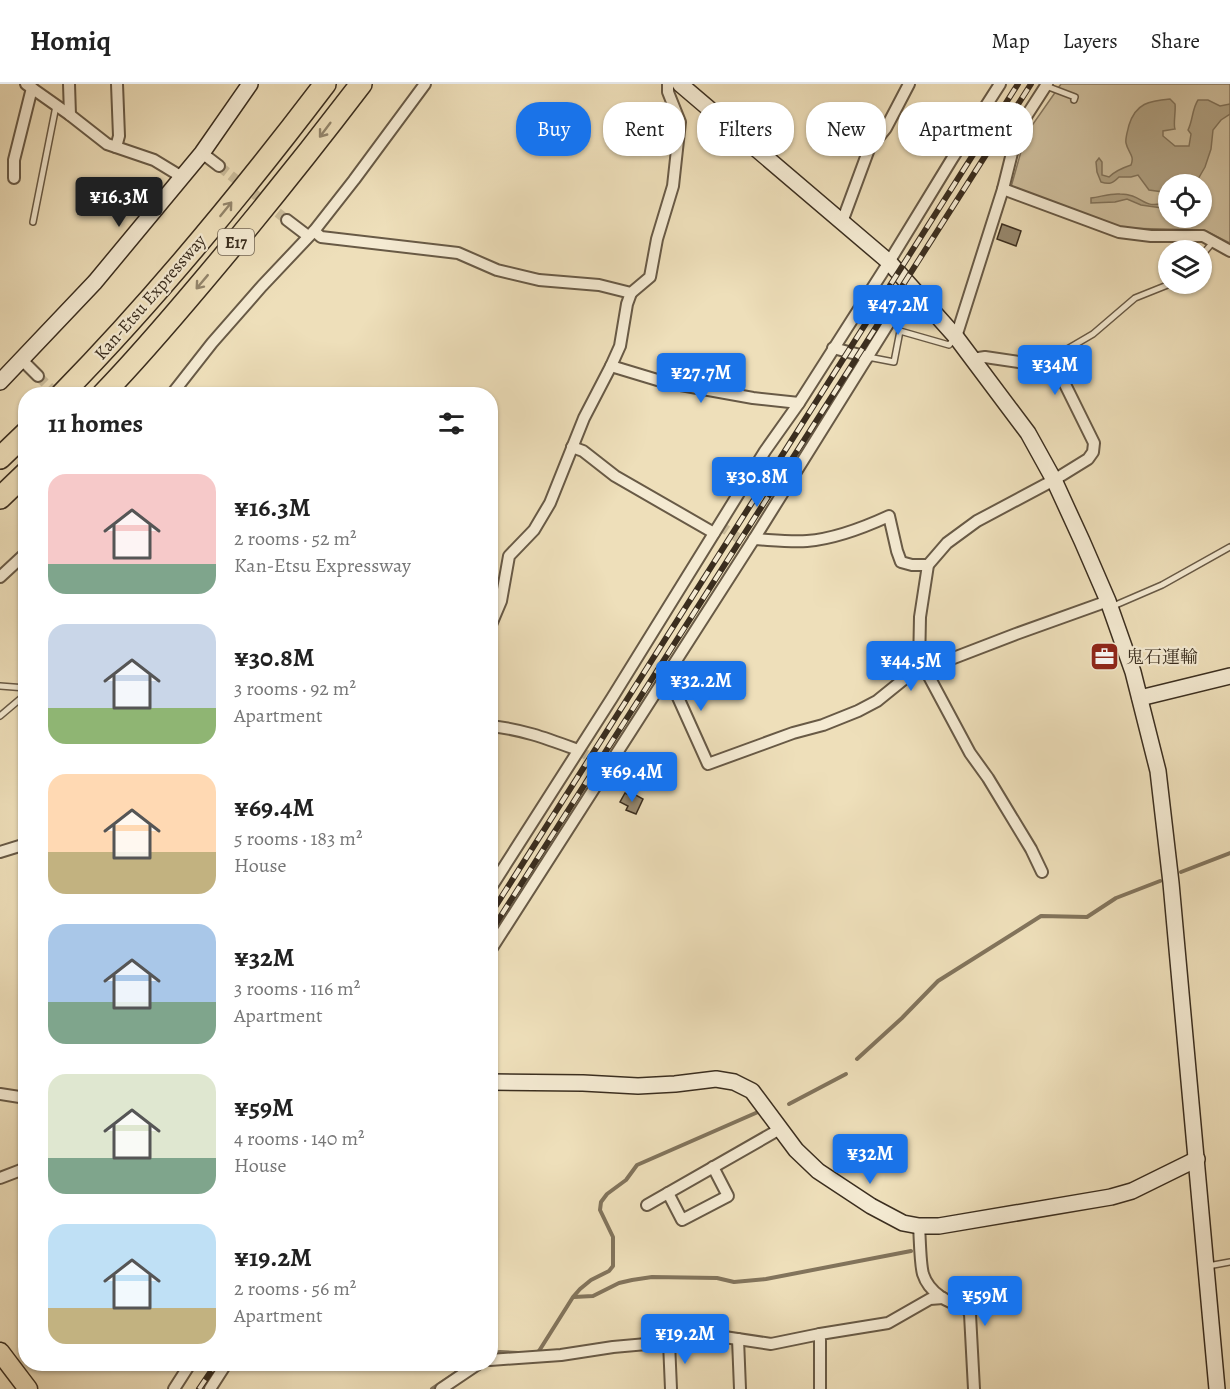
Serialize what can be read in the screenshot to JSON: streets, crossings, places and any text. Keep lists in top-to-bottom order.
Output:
{
  "streets": {
    "highway": ["E17", "Kan-Etsu Expressway"]
  },
  "places": {
    "office": ["鬼石運輸"]
  },
  "page": {
    "header": "Homiq",
    "nav": ["Map", "Layers", "Share"],
    "chip": [
      "Buy",
      "Rent",
      "Filters",
      "New",
      "Apartment"
    ],
    "price": [
      "¥16.3M",
      "¥47.2M",
      "¥34M",
      "¥27.7M",
      "¥30.8M",
      "¥44.5M",
      "¥32.2M",
      "¥69.4M",
      "¥32M",
      "¥59M",
      "¥19.2M"
    ],
    "heading": "11 homes",
    "list": [
      {
        "name": "¥16.3M",
        "note": "2 rooms · 52 m² · Kan-Etsu Expressway"
      },
      {
        "name": "¥30.8M",
        "note": "3 rooms · 92 m² · Apartment"
      },
      {
        "name": "¥69.4M",
        "note": "5 rooms · 183 m² · House"
      },
      {
        "name": "¥32M",
        "note": "3 rooms · 116 m² · Apartment"
      },
      {
        "name": "¥59M",
        "note": "4 rooms · 140 m² · House"
      },
      {
        "name": "¥19.2M",
        "note": "2 rooms · 56 m² · Apartment"
      }
    ]
  }
}
